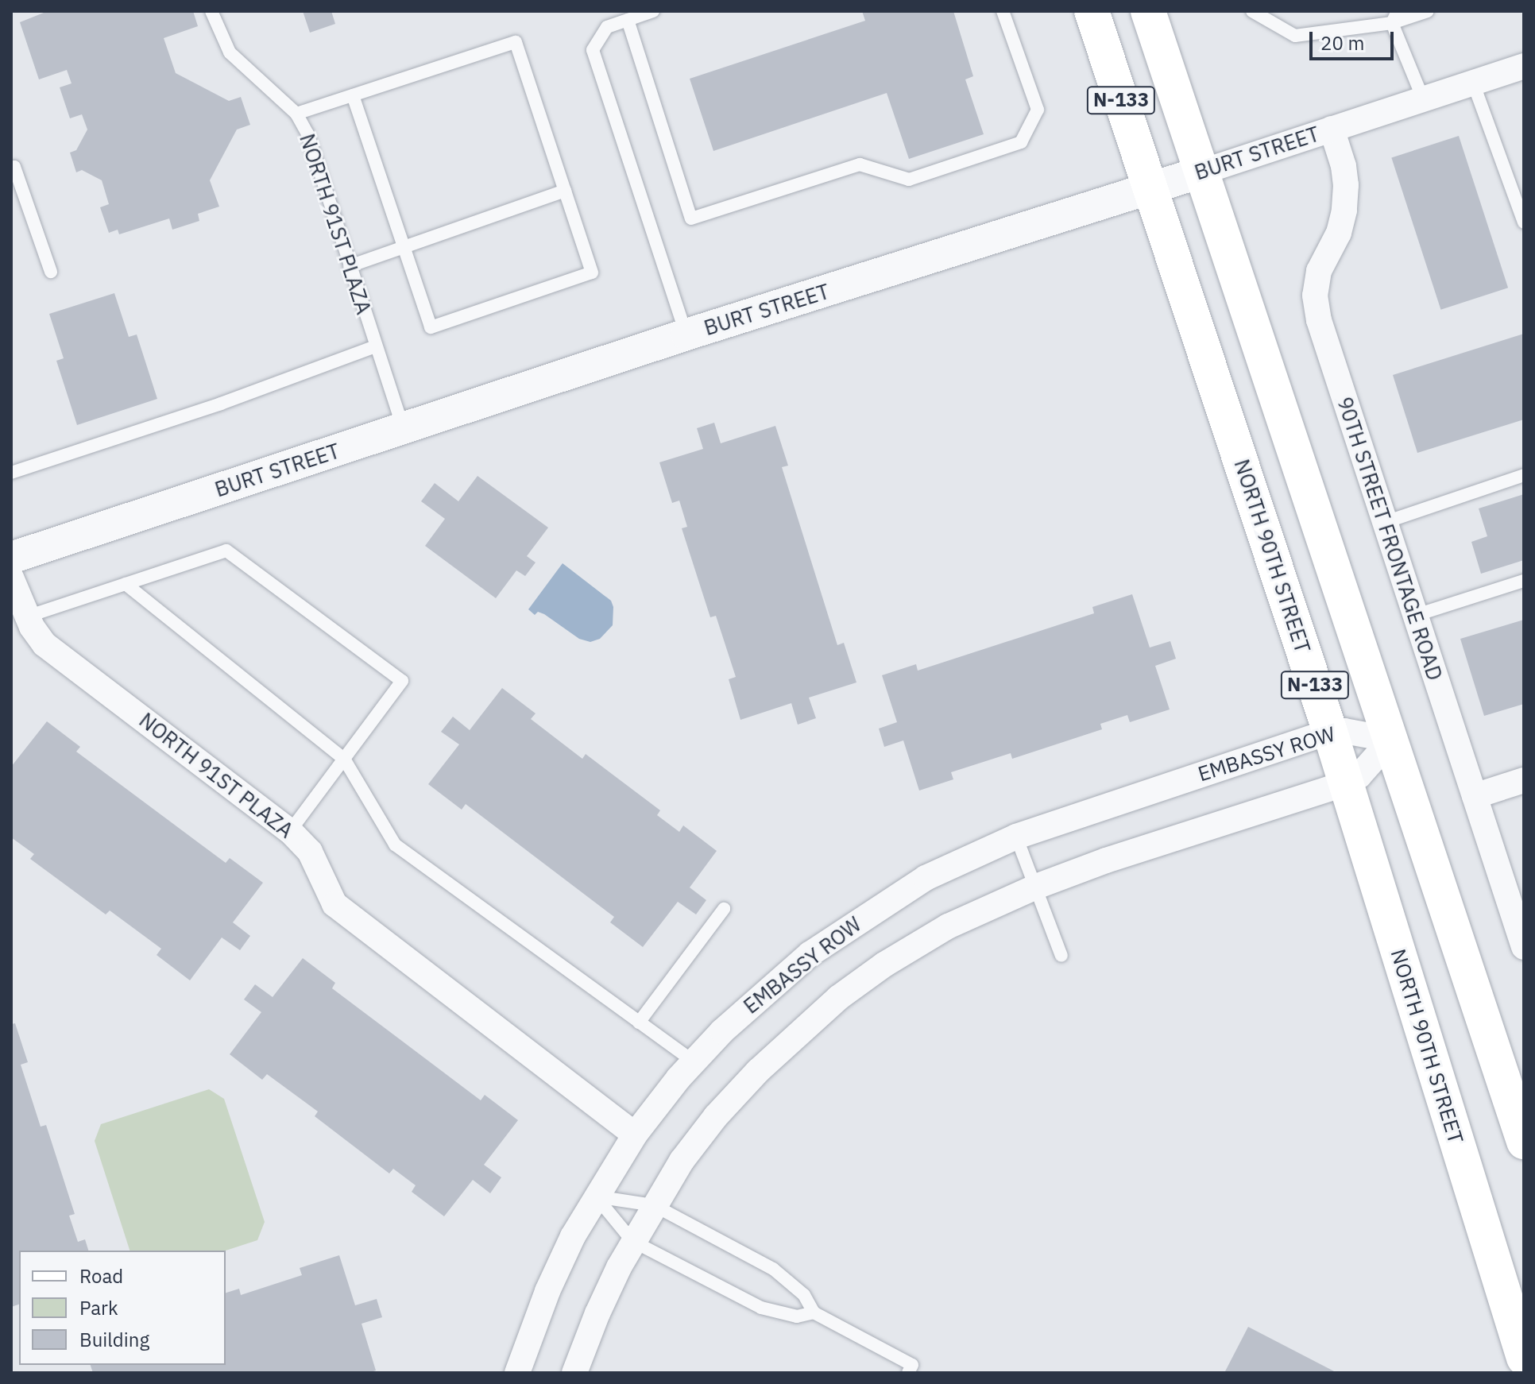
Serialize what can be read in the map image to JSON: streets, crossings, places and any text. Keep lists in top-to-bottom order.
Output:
{
  "streets": {
    "main road": ["N-133", "NORTH 90TH STREET"],
    "street": [
      "BURT STREET",
      "NORTH 91ST PLAZA",
      "90TH STREET FRONTAGE ROAD",
      "EMBASSY ROW"
    ]
  },
  "crossings": [
    ["N-133", "BURT STREET"],
    ["N-133", "EMBASSY ROW"],
    ["BURT STREET", "NORTH 91ST PLAZA"],
    ["BURT STREET", "90TH STREET FRONTAGE ROAD"],
    ["BURT STREET", "NORTH 90TH STREET"],
    ["NORTH 91ST PLAZA", "EMBASSY ROW"],
    ["NORTH 90TH STREET", "EMBASSY ROW"]
  ],
  "legend": ["Road", "Park", "Building"],
  "scale_bar": "20 m"
}
